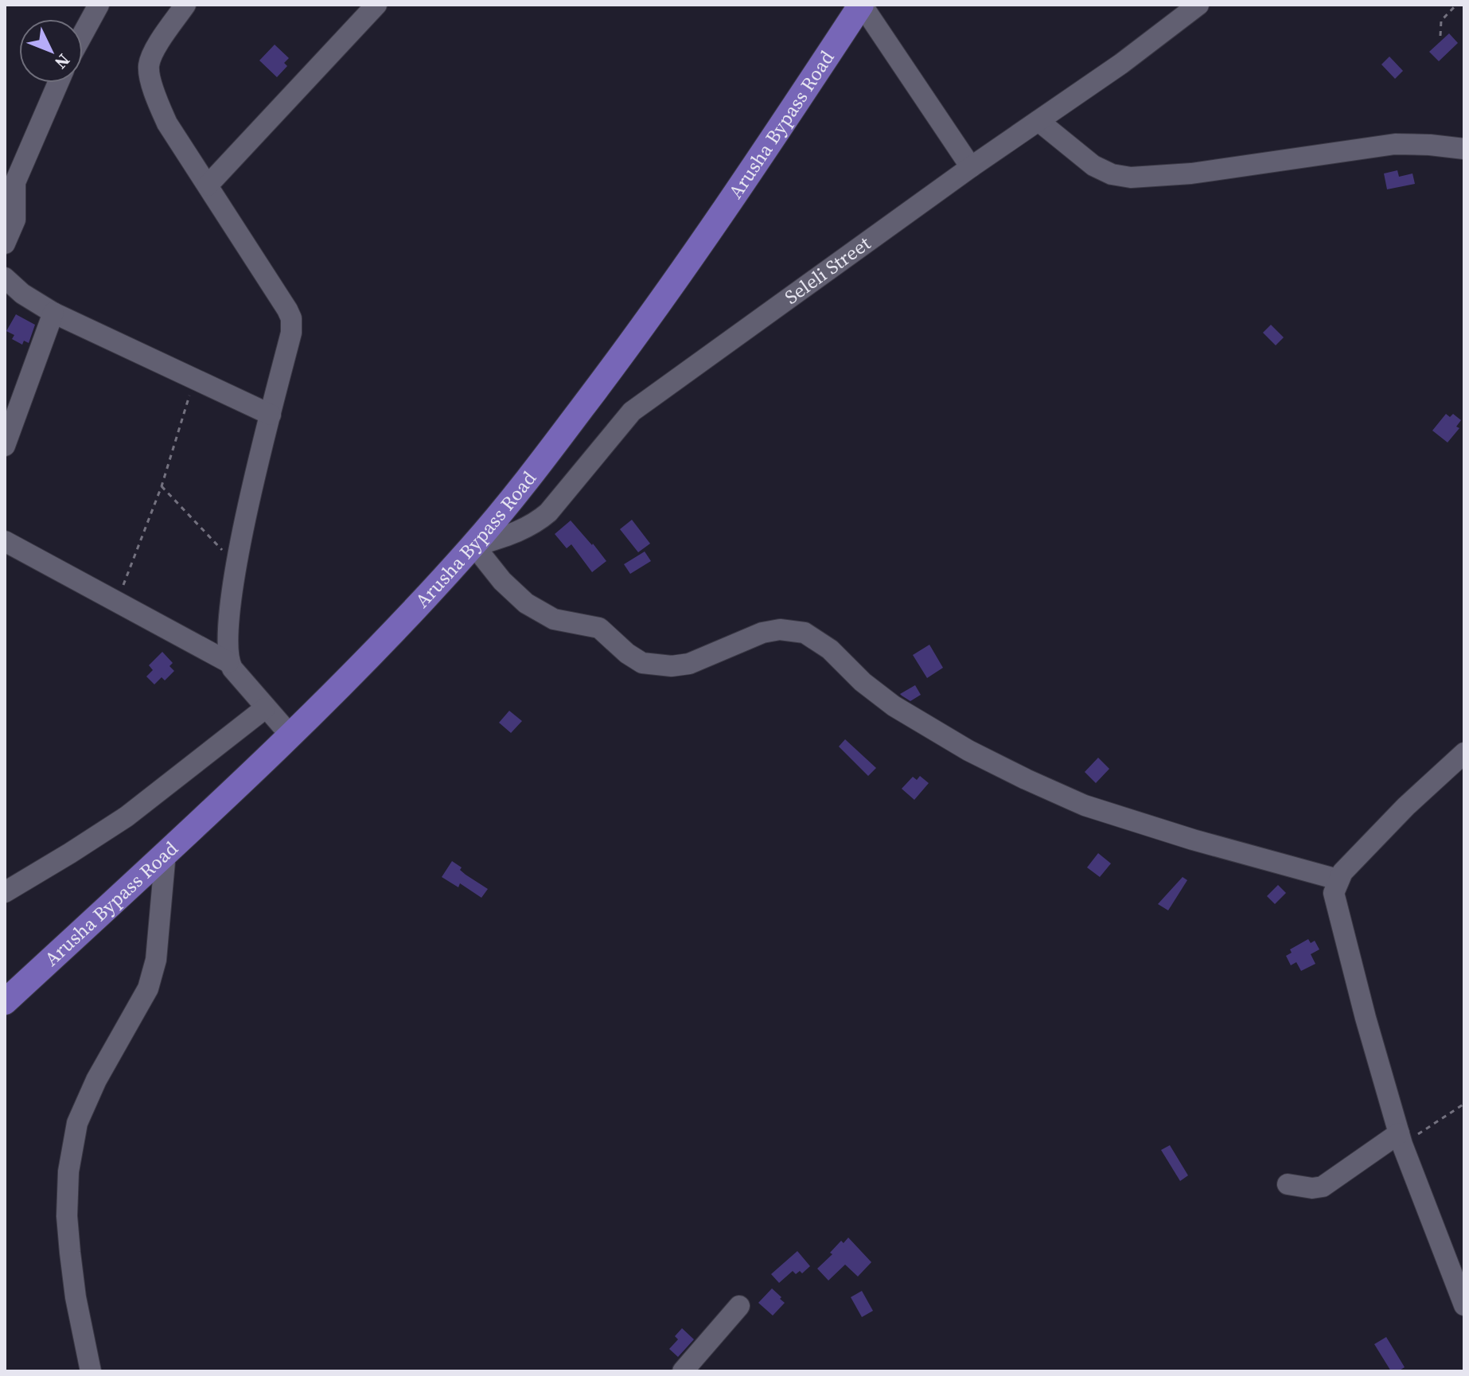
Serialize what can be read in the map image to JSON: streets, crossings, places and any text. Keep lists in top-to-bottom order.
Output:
{
  "streets": {
    "main road": ["Arusha Bypass Road"],
    "street": ["Seleli Street"]
  },
  "crossings": [
    ["Arusha Bypass Road", "Seleli Street"]
  ],
  "north": "bottom right"
}
